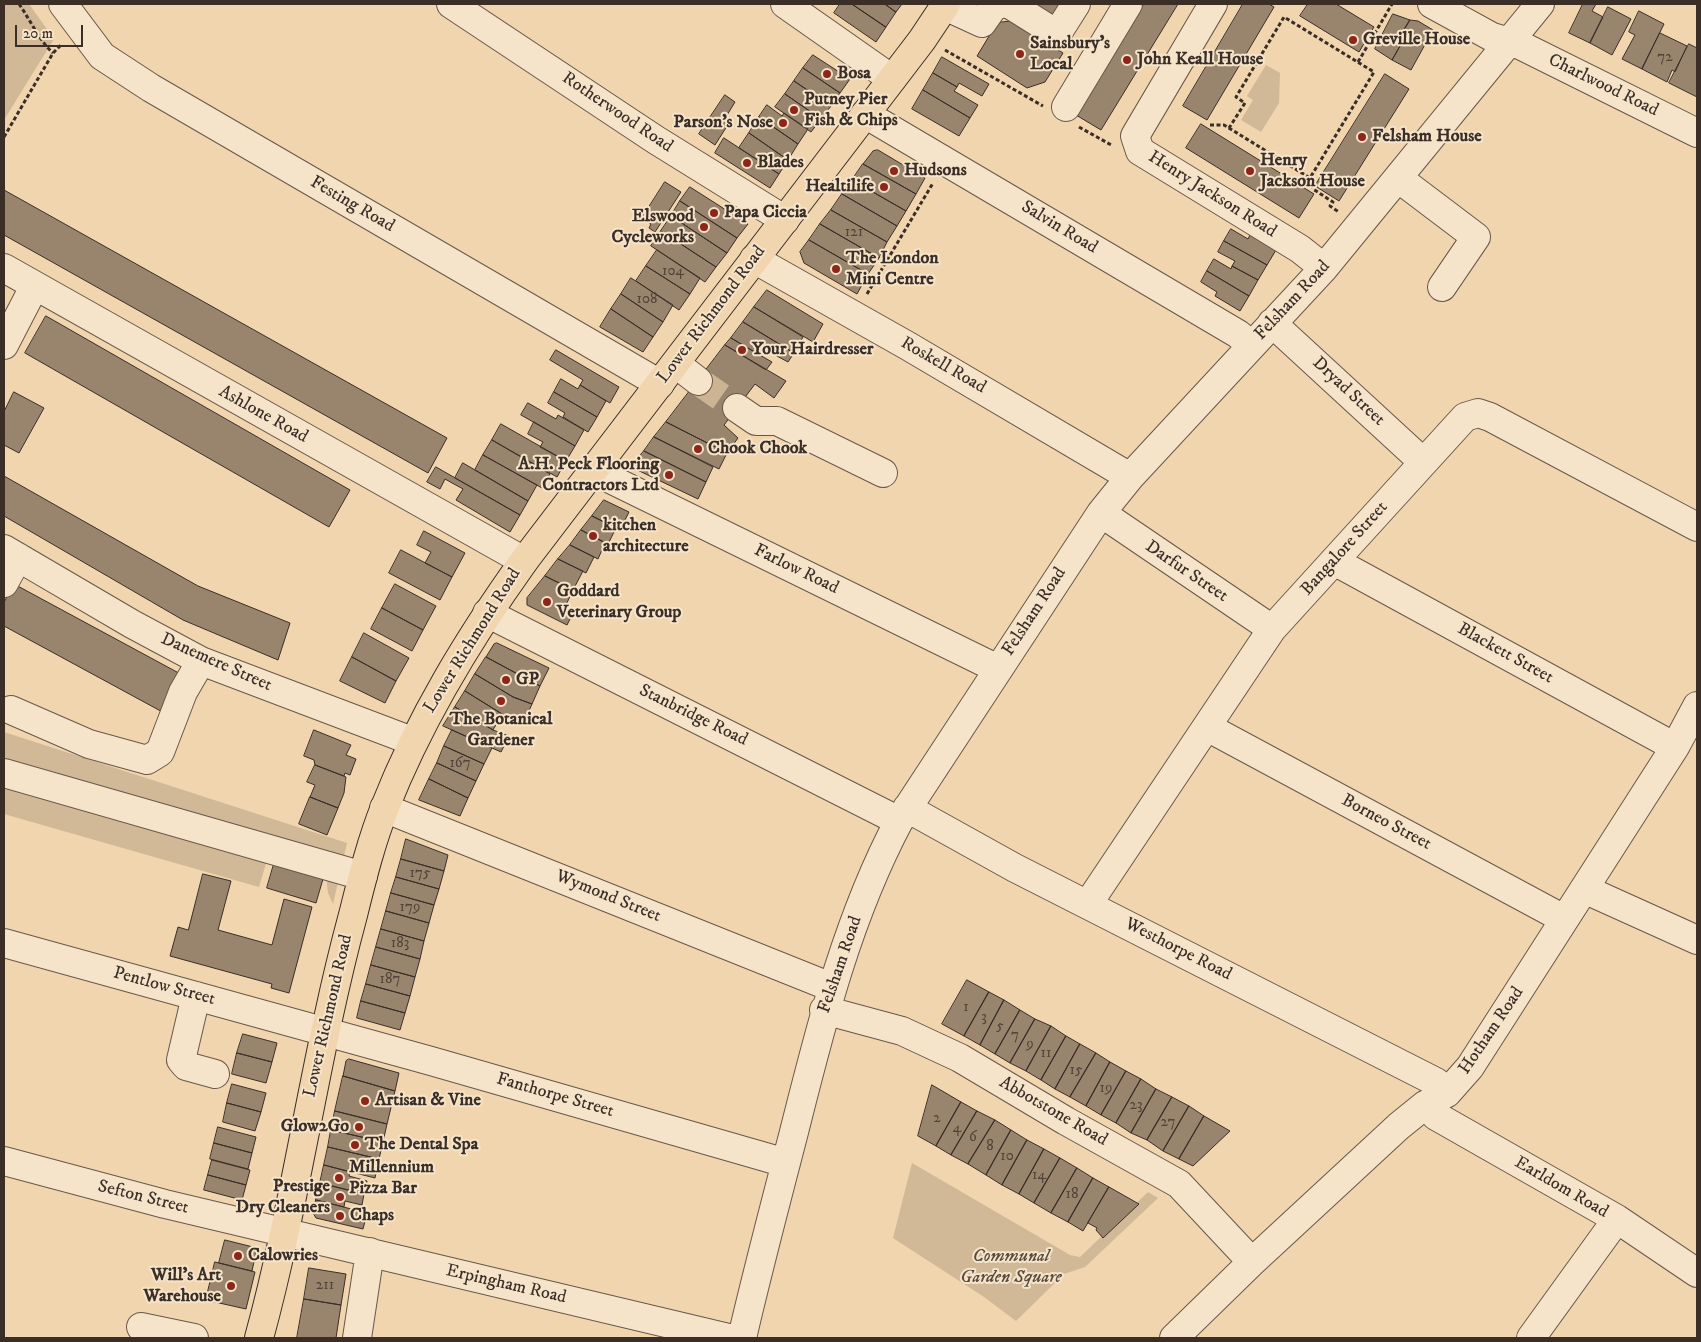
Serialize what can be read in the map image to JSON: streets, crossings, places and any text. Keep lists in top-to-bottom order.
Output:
{
  "streets": {
    "main road": ["Lower Richmond Road"],
    "street": [
      "Charlwood Road",
      "Rotherwood Road",
      "Henry Jackson Road",
      "Festing Road",
      "Salvin Road",
      "Felsham Road",
      "Roskell Road",
      "Dryad Street",
      "Ashlone Road",
      "Bangalore Street",
      "Farlow Road",
      "Darfur Street",
      "Blackett Street",
      "Danemere Street",
      "Stanbridge Road",
      "Borneo Street",
      "Wymond Street",
      "Westhorpe Road",
      "Pentlow Street",
      "Hotham Road",
      "Fanthorpe Street",
      "Abbotstone Road",
      "Earldom Road",
      "Sefton Street",
      "Erpingham Road"
    ]
  },
  "crossings": [
    ["Charlwood Road", "Felsham Road"],
    ["Rotherwood Road", "Lower Richmond Road"],
    ["Henry Jackson Road", "Felsham Road"],
    ["Festing Road", "Lower Richmond Road"],
    ["Salvin Road", "Felsham Road"],
    ["Salvin Road", "Lower Richmond Road"],
    ["Felsham Road", "Roskell Road"],
    ["Felsham Road", "Dryad Street"],
    ["Felsham Road", "Farlow Road"],
    ["Felsham Road", "Darfur Street"],
    ["Felsham Road", "Stanbridge Road"],
    ["Felsham Road", "Wymond Street"],
    ["Felsham Road", "Westhorpe Road"],
    ["Felsham Road", "Fanthorpe Street"],
    ["Felsham Road", "Abbotstone Road"],
    ["Lower Richmond Road", "Roskell Road"],
    ["Lower Richmond Road", "Ashlone Road"],
    ["Lower Richmond Road", "Farlow Road"],
    ["Lower Richmond Road", "Danemere Street"],
    ["Lower Richmond Road", "Stanbridge Road"],
    ["Lower Richmond Road", "Wymond Street"],
    ["Lower Richmond Road", "Pentlow Street"],
    ["Lower Richmond Road", "Fanthorpe Street"],
    ["Lower Richmond Road", "Sefton Street"],
    ["Lower Richmond Road", "Erpingham Road"],
    ["Dryad Street", "Bangalore Street"],
    ["Bangalore Street", "Darfur Street"],
    ["Bangalore Street", "Blackett Street"],
    ["Bangalore Street", "Borneo Street"],
    ["Bangalore Street", "Westhorpe Road"],
    ["Blackett Street", "Hotham Road"],
    ["Stanbridge Road", "Westhorpe Road"],
    ["Borneo Street", "Hotham Road"],
    ["Wymond Street", "Abbotstone Road"],
    ["Westhorpe Road", "Hotham Road"],
    ["Westhorpe Road", "Earldom Road"],
    ["Pentlow Street", "Fanthorpe Street"],
    ["Hotham Road", "Abbotstone Road"],
    ["Hotham Road", "Earldom Road"],
    ["Sefton Street", "Erpingham Road"]
  ],
  "parks": ["Communal Garden Square"],
  "places": [
    "Greville House",
    "Sainsbury's Local",
    "John Keall House",
    "Bosa",
    "Putney Pier Fish & Chips",
    "Parson's Nose",
    "Felsham House",
    "Blades",
    "Hudsons",
    "Henry Jackson House",
    "Healtilife",
    "Papa Ciccia",
    "Elswood Cycleworks",
    "The London Mini Centre",
    "Your Hairdresser",
    "Chook Chook",
    "A.H. Peck Flooring Contractors Ltd",
    "kitchen architecture",
    "Goddard Veterinary Group",
    "GP",
    "The Botanical Gardener",
    "Artisan & Vine",
    "Glow2Go",
    "The Dental Spa",
    "Millennium Pizza Bar",
    "Prestige Dry Cleaners",
    "Chaps",
    "Calowries",
    "Will's Art Warehouse"
  ],
  "house_numbers": [
    "72",
    "121",
    "104",
    "108",
    "167",
    "175",
    "179",
    "183",
    "187",
    "1",
    "3",
    "5",
    "7",
    "9",
    "11",
    "15",
    "19",
    "23",
    "2",
    "27",
    "4",
    "6",
    "8",
    "10",
    "14",
    "18",
    "211"
  ],
  "scale_bar": "20 m"
}
